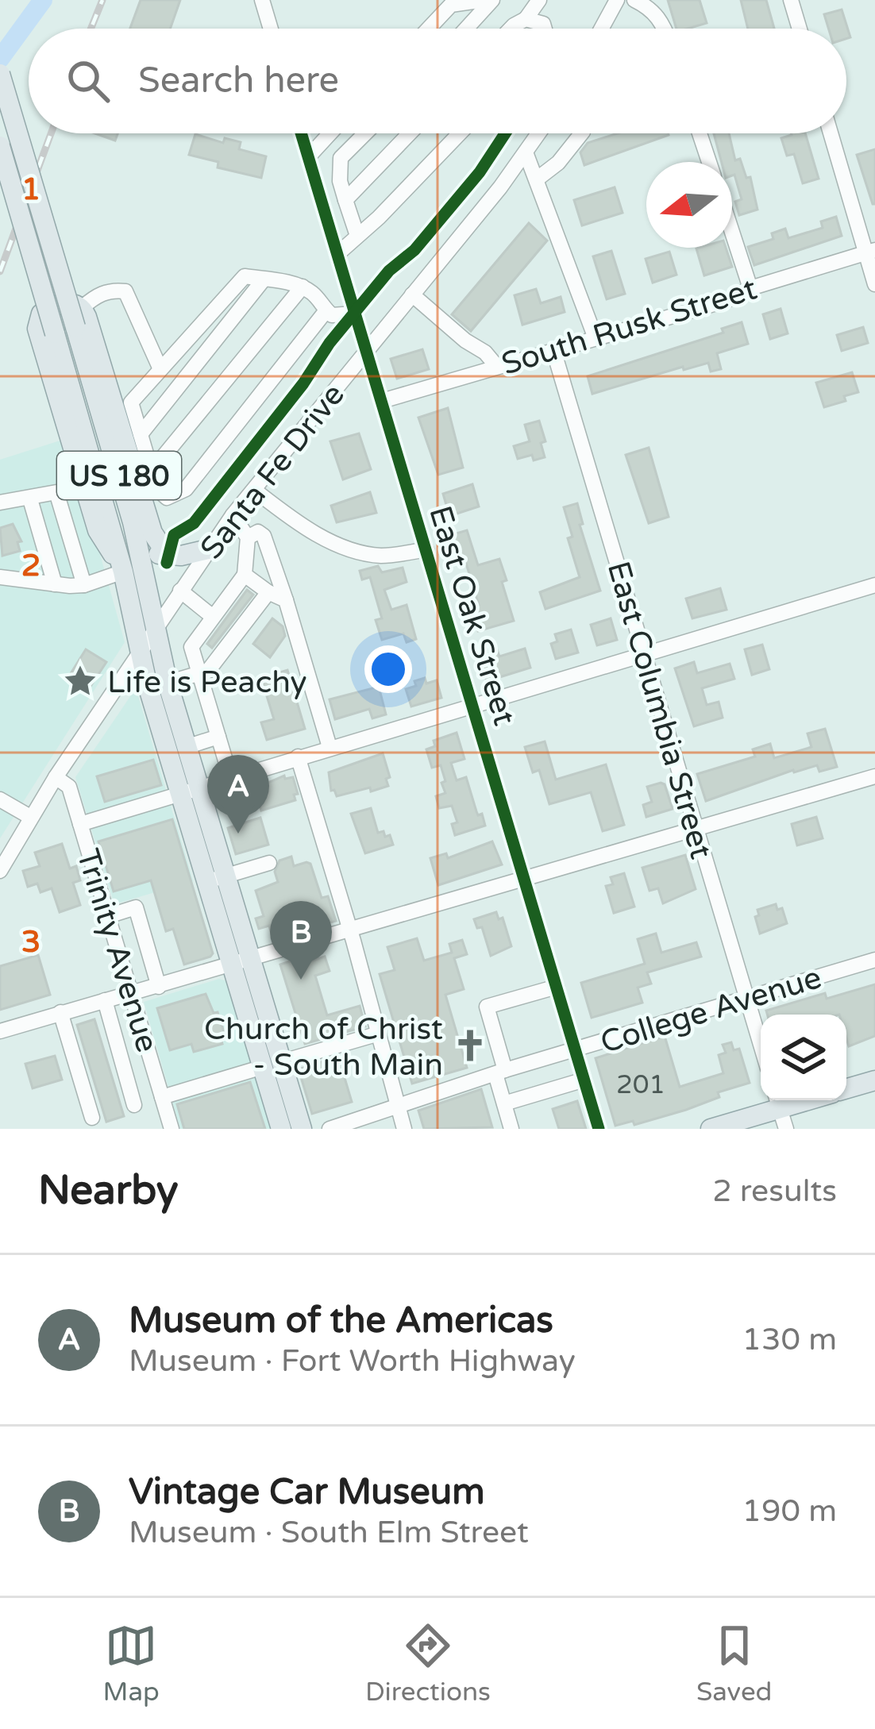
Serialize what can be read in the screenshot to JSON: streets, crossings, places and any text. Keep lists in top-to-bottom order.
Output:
{
  "streets": {
    "main road": ["US 180"],
    "street": [
      "South Rusk Street",
      "Santa Fe Drive",
      "East Oak Street",
      "East Columbia Street",
      "Trinity Avenue",
      "College Avenue"
    ]
  },
  "crossings": [
    ["South Rusk Street", "East Oak Street"],
    ["South Rusk Street", "East Columbia Street"],
    ["Santa Fe Drive", "US 180"],
    ["Santa Fe Drive", "East Oak Street"],
    ["Santa Fe Drive", "Trinity Avenue"],
    ["East Oak Street", "College Avenue"],
    ["East Columbia Street", "College Avenue"]
  ],
  "places": {
    "place": ["Life is Peachy"],
    "church": ["Church of Christ - South Main"]
  },
  "house_numbers": ["201"],
  "north": "left",
  "page": {
    "search": "Search here",
    "pins": ["A", "B"],
    "heading": ["Nearby", "2 results"],
    "list": [
      {
        "mark": "A",
        "name": "Museum of the Americas",
        "note": "Museum · Fort Worth Highway",
        "value": "130 m"
      },
      {
        "mark": "B",
        "name": "Vintage Car Museum",
        "note": "Museum · South Elm Street",
        "value": "190 m"
      }
    ],
    "nav": ["Map", "Directions", "Saved"]
  },
  "grid": {
    "rows": ["1", "2", "3"]
  }
}
